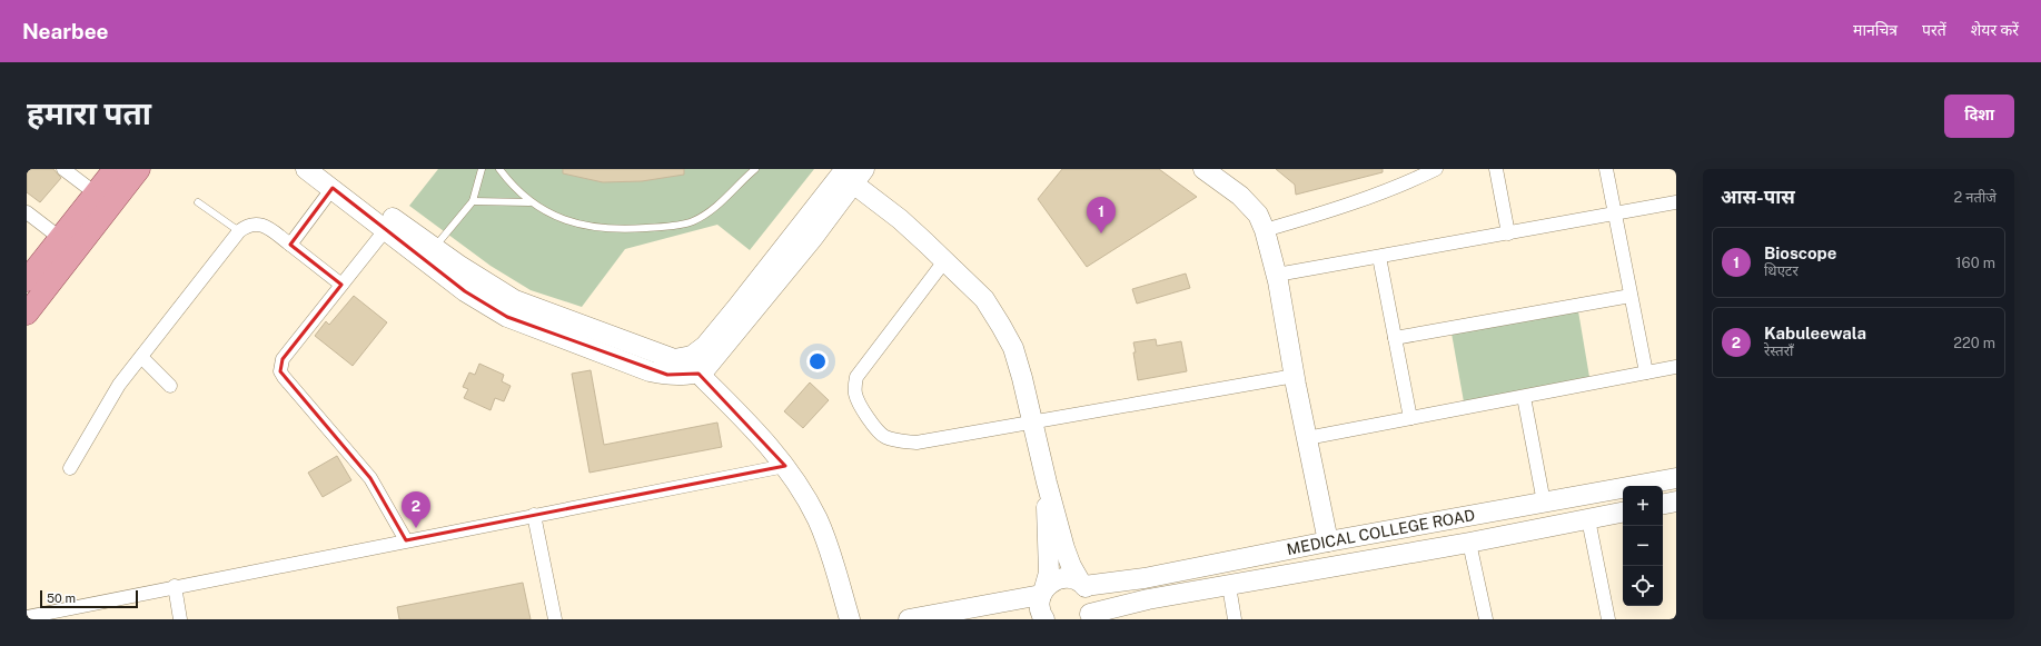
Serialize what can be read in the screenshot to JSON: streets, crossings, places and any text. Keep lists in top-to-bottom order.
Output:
{
  "streets": {
    "street": ["MEDICAL COLLEGE ROAD"]
  },
  "scale_bar": "50 m",
  "page": {
    "header": "Nearbee",
    "nav": ["मानचित्र", "परतें", "शेयर करें"],
    "title": "हमारा पता",
    "buttons": "दिशा",
    "heading": ["आस-पास", "2 नतीजे"],
    "pins": ["1", "2"],
    "list": [
      {
        "mark": "1",
        "name": "Bioscope",
        "note": "थिएटर",
        "value": "160 m"
      },
      {
        "mark": "2",
        "name": "Kabuleewala",
        "note": "रेस्तराँ",
        "value": "220 m"
      }
    ],
    "map_buttons": ["+", "−"],
    "scale": "50 m"
  }
}
